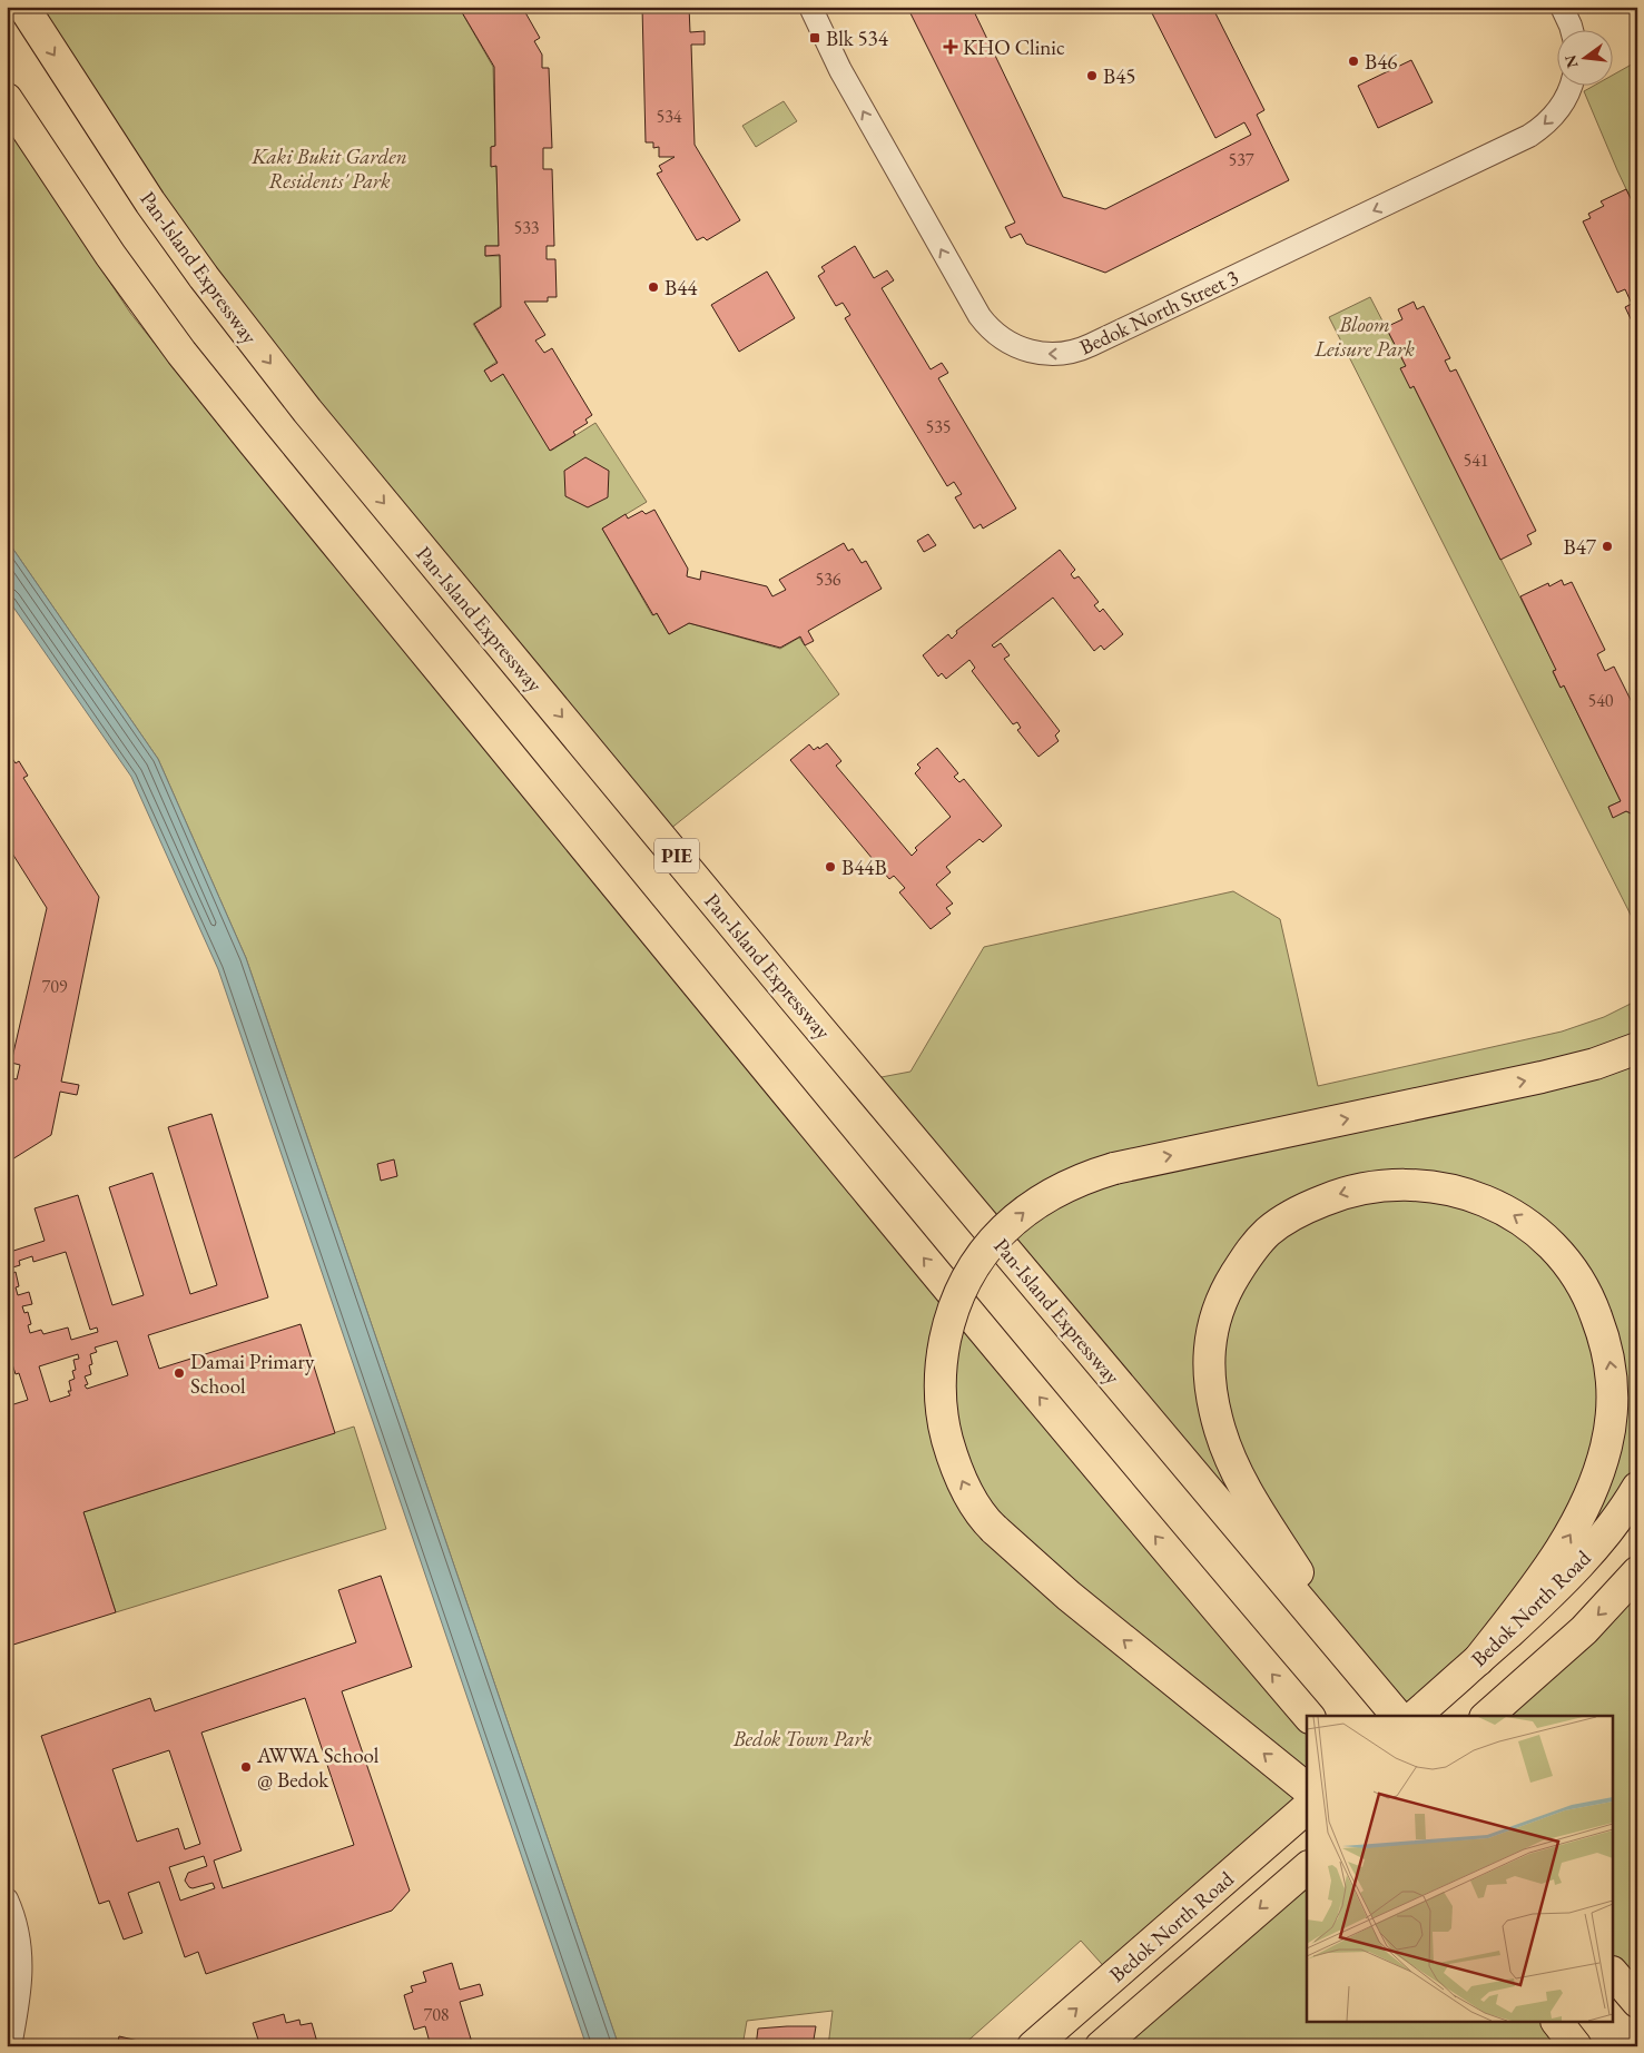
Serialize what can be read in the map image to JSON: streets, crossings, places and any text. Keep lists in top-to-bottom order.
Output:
{
  "streets": {
    "main road": ["Pan-Island Expressway", "PIE", "Bedok North Road"],
    "street": ["Bedok North Street 3"]
  },
  "parks": ["Kaki Bukit Garden Residents' Park", "Bloom Leisure Park", "Bedok Town Park"],
  "places": {
    "transit": ["Blk 534"],
    "health": ["KHO Clinic"],
    "other": [
      "B46",
      "B45",
      "B44",
      "B47",
      "B44B",
      "Damai Primary School",
      "AWWA School @ Bedok"
    ]
  },
  "house_numbers": [
    "534",
    "537",
    "533",
    "535",
    "541",
    "536",
    "540",
    "709",
    "708"
  ],
  "north": "left"
}
